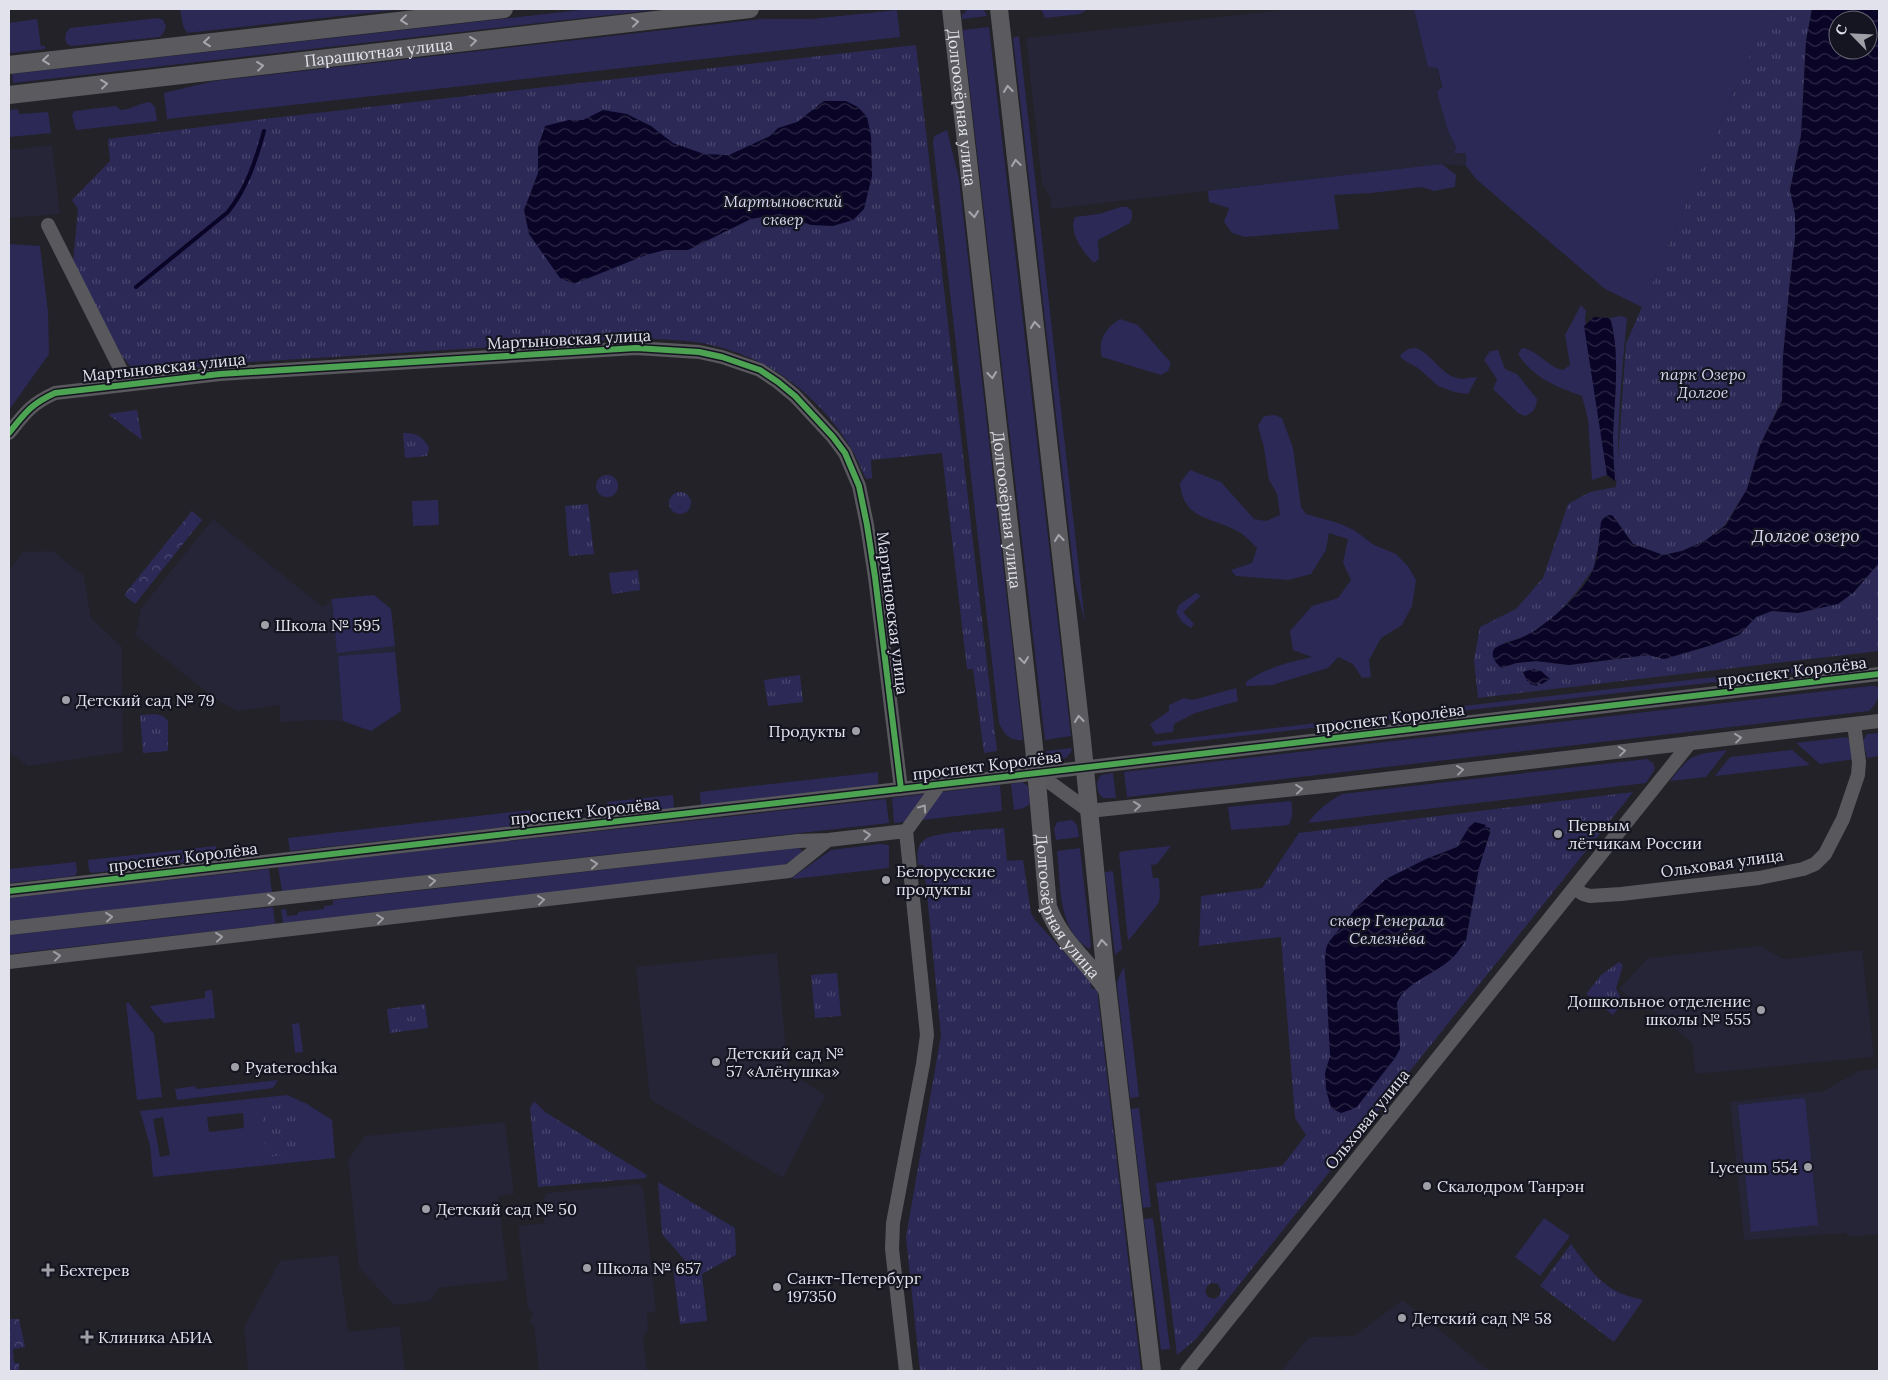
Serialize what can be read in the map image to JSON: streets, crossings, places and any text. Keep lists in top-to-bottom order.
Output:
{
  "streets": {
    "main road": ["Парашютная улица", "Долгоозёрная улица"],
    "street": ["Мартыновская улица", "проспект Королёва", "Ольховая улица"]
  },
  "crossings": [
    ["Долгоозёрная улица", "проспект Королёва"],
    ["Мартыновская улица", "проспект Королёва"]
  ],
  "water": ["Долгое озеро"],
  "parks": ["Мартыновский сквер", "парк Озеро Долгое", "сквер Генерала Селезнёва"],
  "places": {
    "other": [
      "Школа № 595",
      "Детский сад № 79",
      "Продукты",
      "Первым лётчикам России",
      "Белорусские продукты",
      "Дошкольное отделение школы № 555",
      "Детский сад № 57 «Алёнушка»",
      "Pyaterochka",
      "Lyceum 554",
      "Скалодром Танрэн",
      "Детский сад № 50",
      "Школа № 657",
      "Санкт-Петербург 197350",
      "Детский сад № 58"
    ],
    "health": ["Бехтерев", "Клиника АБИА"]
  },
  "north": "top left"
}
